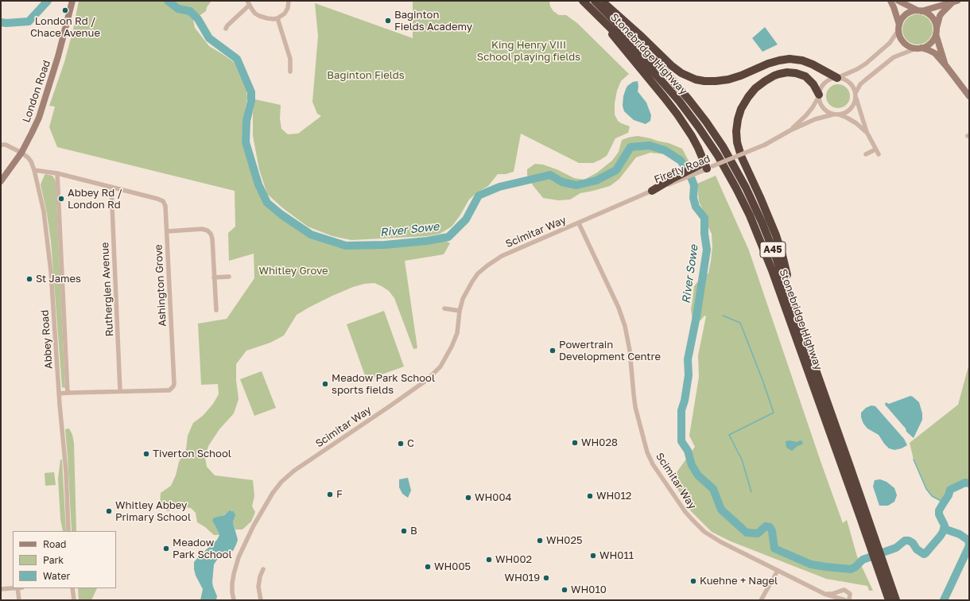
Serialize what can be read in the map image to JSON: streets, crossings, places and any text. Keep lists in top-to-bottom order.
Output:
{
  "streets": {
    "highway": ["Stonebridge Highway", "A45"],
    "street": [
      "London Road",
      "Firefly Road",
      "Scimitar Way",
      "Ashington Grove",
      "Rutherglen Avenue",
      "Abbey Road"
    ]
  },
  "crossings": [
    ["London Road", "Abbey Road"],
    ["Firefly Road", "Scimitar Way"],
    ["Ashington Grove", "Rutherglen Avenue"],
    ["Ashington Grove", "Abbey Road"]
  ],
  "water": ["River Sowe"],
  "parks": ["King Henry VIII School playing fields", "Baginton Fields", "Whitley Grove"],
  "places": [
    "London Rd / Chace Avenue",
    "Baginton Fields Academy",
    "Abbey Rd / London Rd",
    "St James",
    "Powertrain Development Centre",
    "Meadow Park School sports fields",
    "WH028",
    "C",
    "Tiverton School",
    "F",
    "WH012",
    "WH004",
    "Whitley Abbey Primary School",
    "B",
    "WH025",
    "Meadow Park School",
    "WH011",
    "WH002",
    "WH005",
    "WH019",
    "Kuehne + Nagel",
    "WH010"
  ],
  "legend": ["Road", "Park", "Water"]
}
